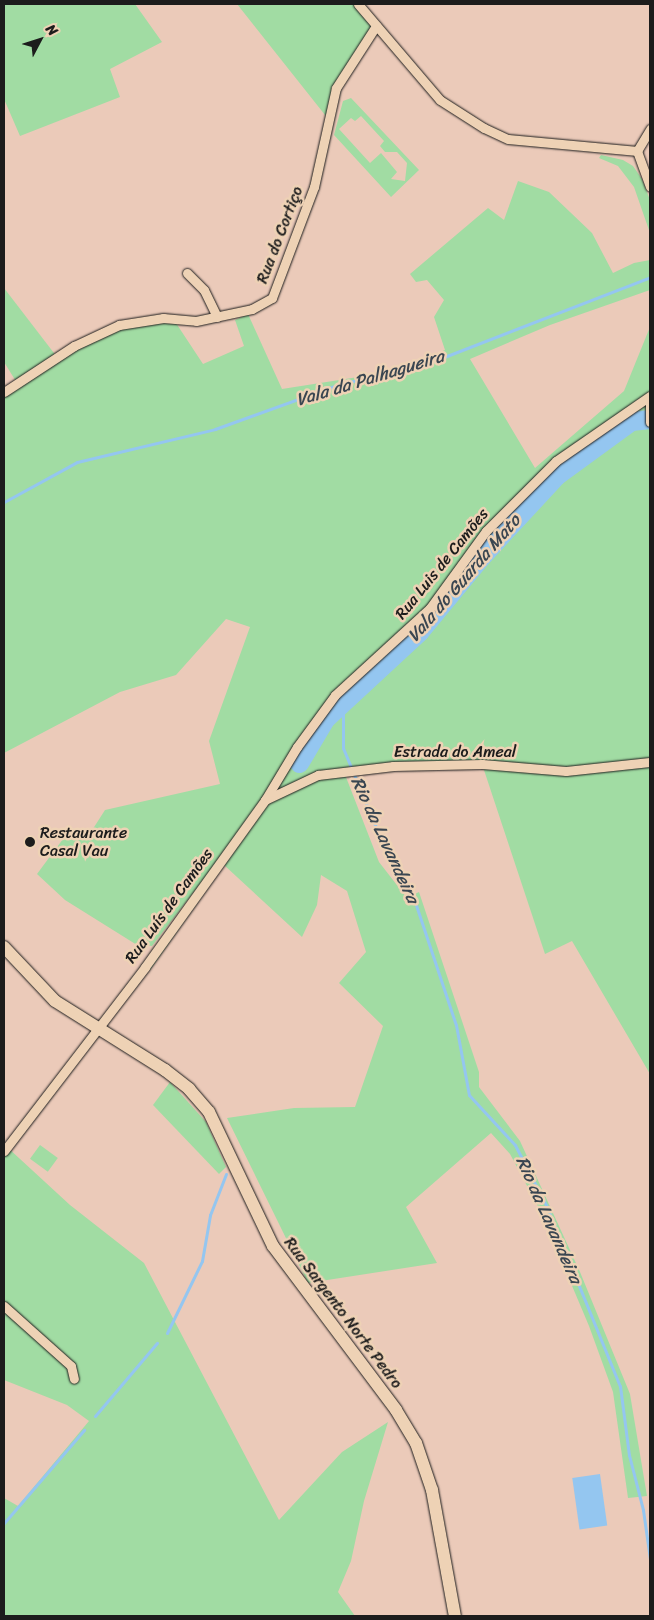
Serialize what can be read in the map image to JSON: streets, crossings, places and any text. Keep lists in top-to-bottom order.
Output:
{
  "streets": {
    "street": [
      "Rua do Cortiço",
      "Rua Luis de Camões",
      "Estrada do Ameal",
      "Rua Luís de Camões",
      "Rua Sargento Norte Pedro"
    ]
  },
  "crossings": [
    ["Rua Luis de Camões", "Estrada do Ameal"],
    ["Rua Luis de Camões", "Rua Luís de Camões"],
    ["Estrada do Ameal", "Rua Luís de Camões"],
    ["Rua Luís de Camões", "Rua Sargento Norte Pedro"]
  ],
  "water": ["Vala da Palhagueira", "Vala do Guarda Mato", "Rio da Lavandeira"],
  "places": ["Restaurante Casal Vau"],
  "north": "top right"
}
